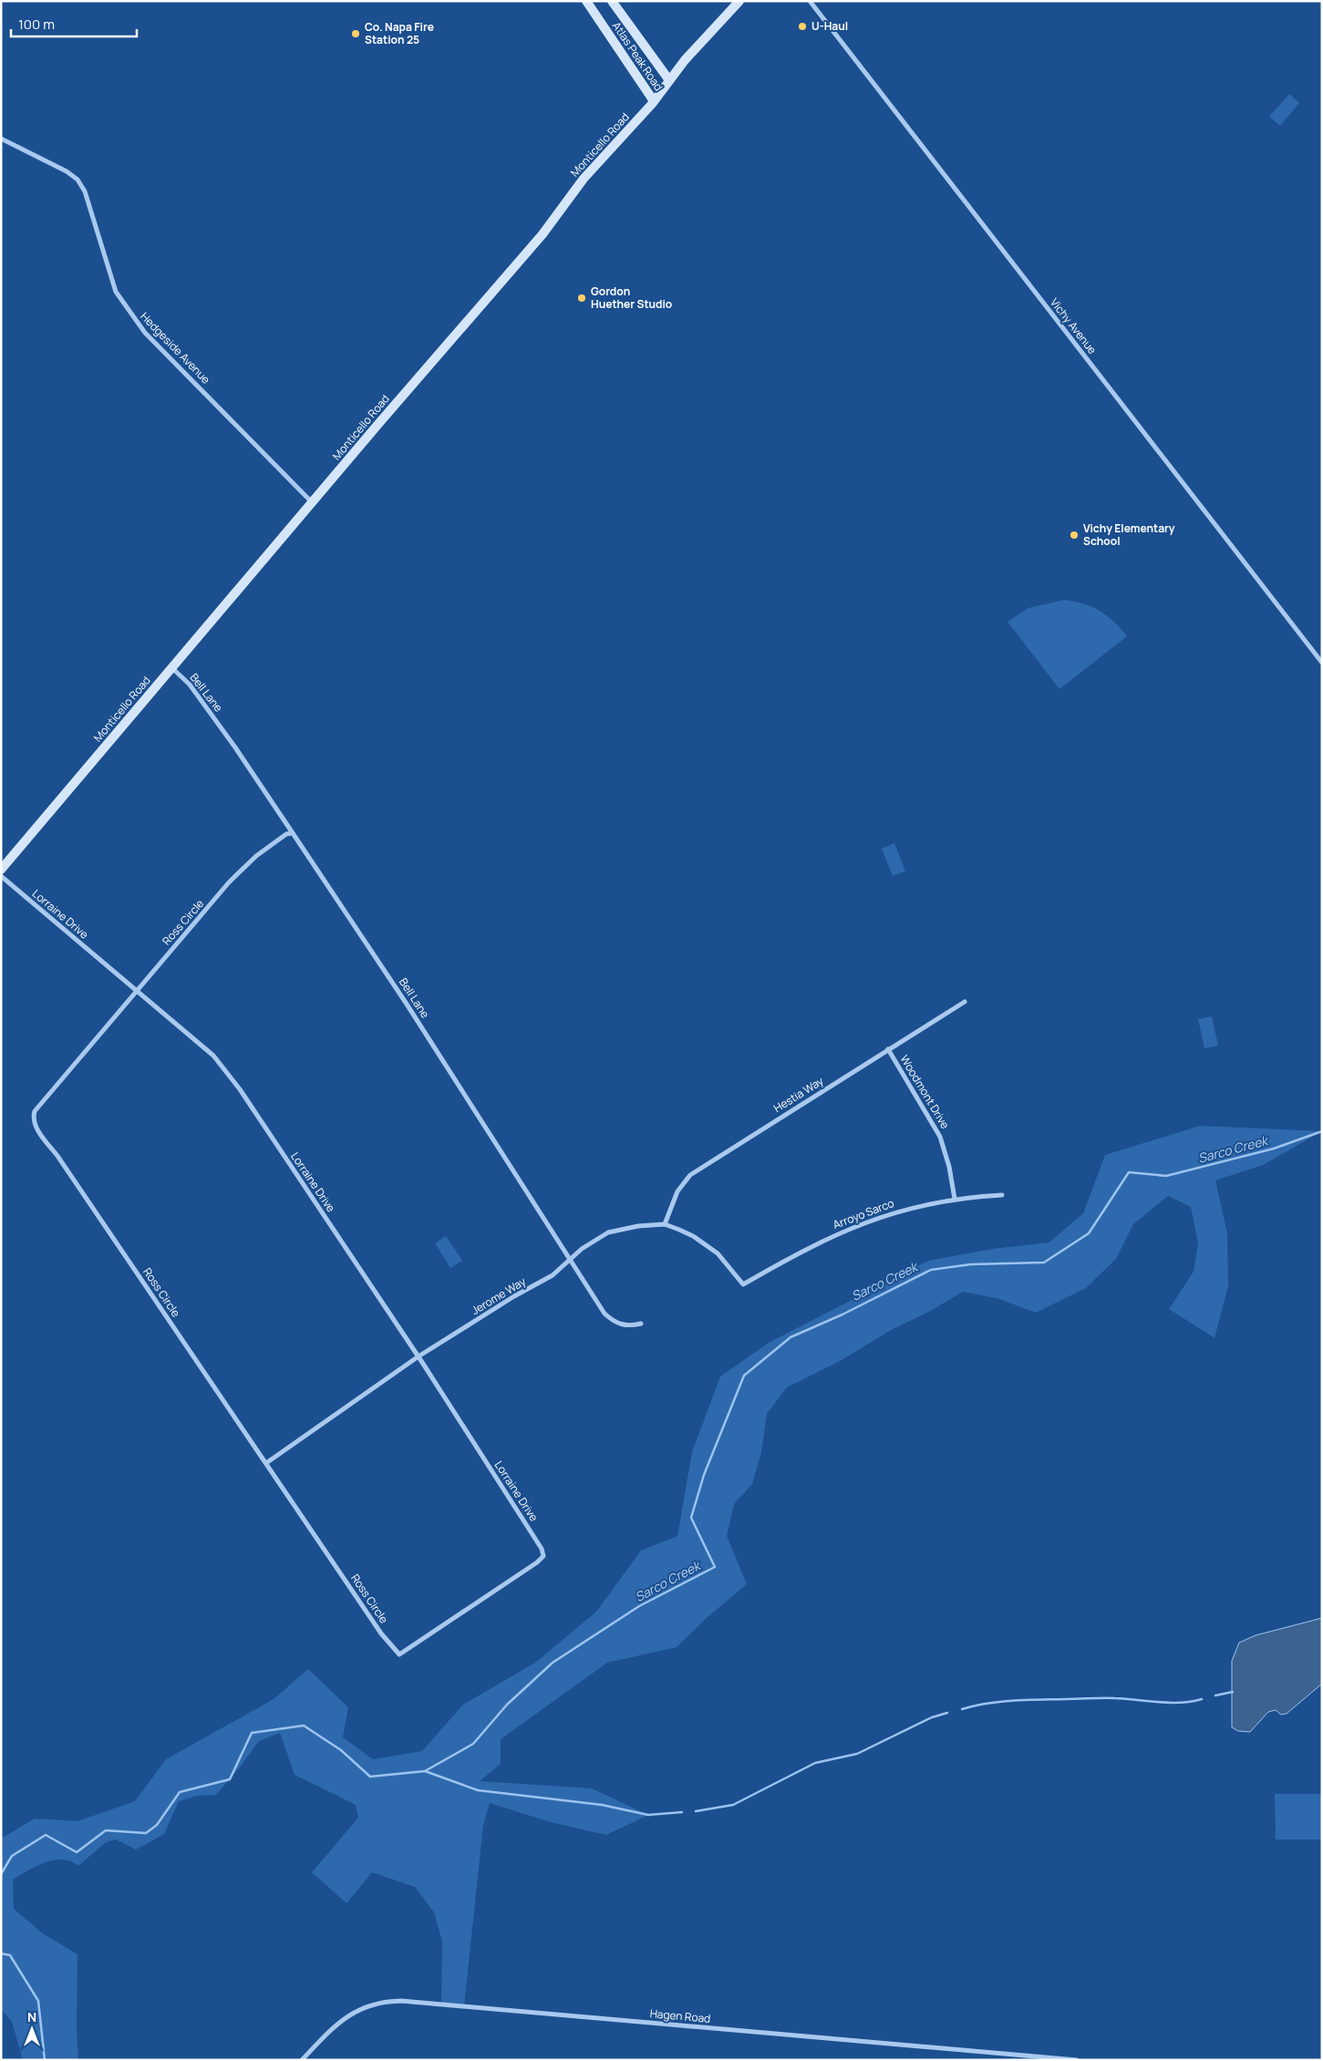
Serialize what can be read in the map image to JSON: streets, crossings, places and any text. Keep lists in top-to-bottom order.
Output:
{
  "streets": {
    "main road": ["Atlas Peak Road", "Monticello Road"],
    "street": [
      "Vichy Avenue",
      "Hedgeside Avenue",
      "Bell Lane",
      "Lorraine Drive",
      "Ross Circle",
      "Woodmont Drive",
      "Hestia Way",
      "Arroyo Sarco",
      "Jerome Way",
      "Hagen Road"
    ]
  },
  "crossings": [
    ["Atlas Peak Road", "Monticello Road"],
    ["Monticello Road", "Hedgeside Avenue"],
    ["Monticello Road", "Bell Lane"],
    ["Bell Lane", "Ross Circle"],
    ["Bell Lane", "Jerome Way"],
    ["Lorraine Drive", "Ross Circle"],
    ["Lorraine Drive", "Jerome Way"],
    ["Ross Circle", "Jerome Way"],
    ["Woodmont Drive", "Hestia Way"],
    ["Woodmont Drive", "Arroyo Sarco"],
    ["Hestia Way", "Jerome Way"],
    ["Arroyo Sarco", "Jerome Way"]
  ],
  "water": ["Sarco Creek"],
  "places": [
    "U-Haul",
    "Co. Napa Fire Station 25",
    "Gordon Huether Studio",
    "Vichy Elementary School"
  ],
  "scale_bar": "100 m",
  "north": "top"
}
